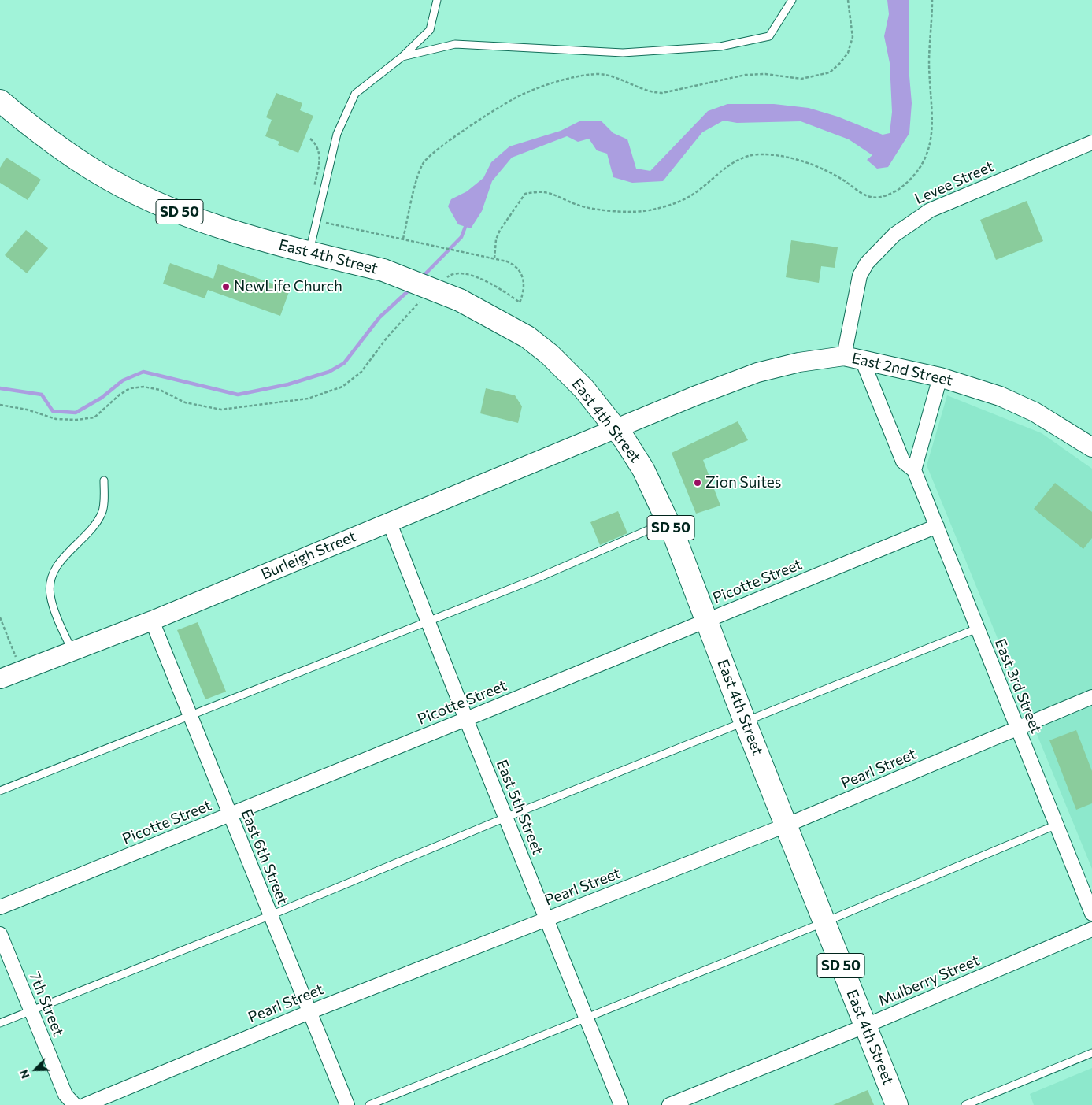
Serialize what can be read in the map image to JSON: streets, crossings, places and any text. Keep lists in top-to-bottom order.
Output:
{
  "streets": {
    "highway": ["SD 50", "East 4th Street"],
    "street": [
      "Levee Street",
      "East 2nd Street",
      "Burleigh Street",
      "Picotte Street",
      "East 3rd Street",
      "Pearl Street",
      "East 5th Street",
      "East 6th Street",
      "Mulberry Street",
      "7th Street"
    ]
  },
  "crossings": [
    ["Levee Street", "East 2nd Street"],
    ["East 4th Street", "East 2nd Street"],
    ["East 4th Street", "Burleigh Street"],
    ["East 4th Street", "Picotte Street"],
    ["East 4th Street", "Pearl Street"],
    ["East 4th Street", "Mulberry Street"],
    ["East 2nd Street", "Burleigh Street"],
    ["East 2nd Street", "East 3rd Street"],
    ["Burleigh Street", "East 5th Street"],
    ["Burleigh Street", "East 6th Street"],
    ["Picotte Street", "East 3rd Street"],
    ["Picotte Street", "East 5th Street"],
    ["Picotte Street", "East 6th Street"],
    ["East 3rd Street", "Pearl Street"],
    ["Pearl Street", "East 5th Street"],
    ["Pearl Street", "East 6th Street"]
  ],
  "places": ["NewLife Church", "Zion Suites"],
  "north": "bottom left"
}
